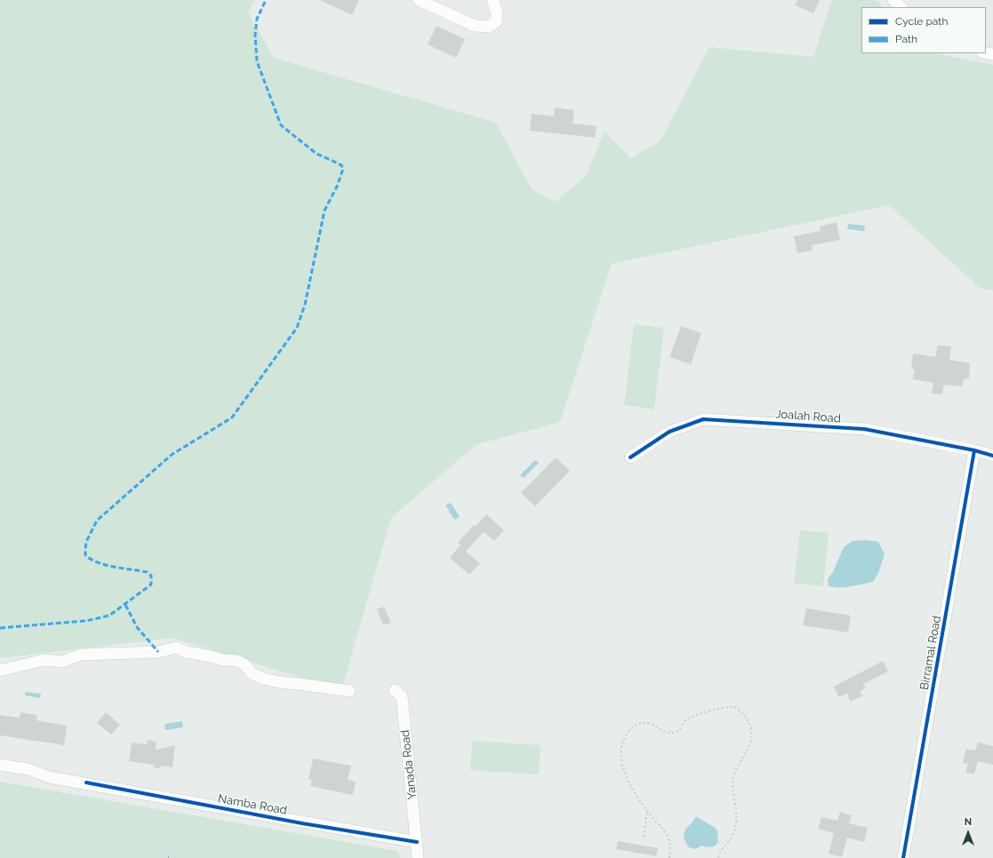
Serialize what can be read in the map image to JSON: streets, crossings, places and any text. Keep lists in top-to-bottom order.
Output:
{
  "streets": {
    "street": [
      "Joalah Road",
      "Birramal Road",
      "Yanada Road",
      "Namba Road"
    ]
  },
  "crossings": [
    ["Joalah Road", "Birramal Road"],
    ["Yanada Road", "Namba Road"]
  ],
  "legend": ["Cycle path", "Path"],
  "north": "top"
}
